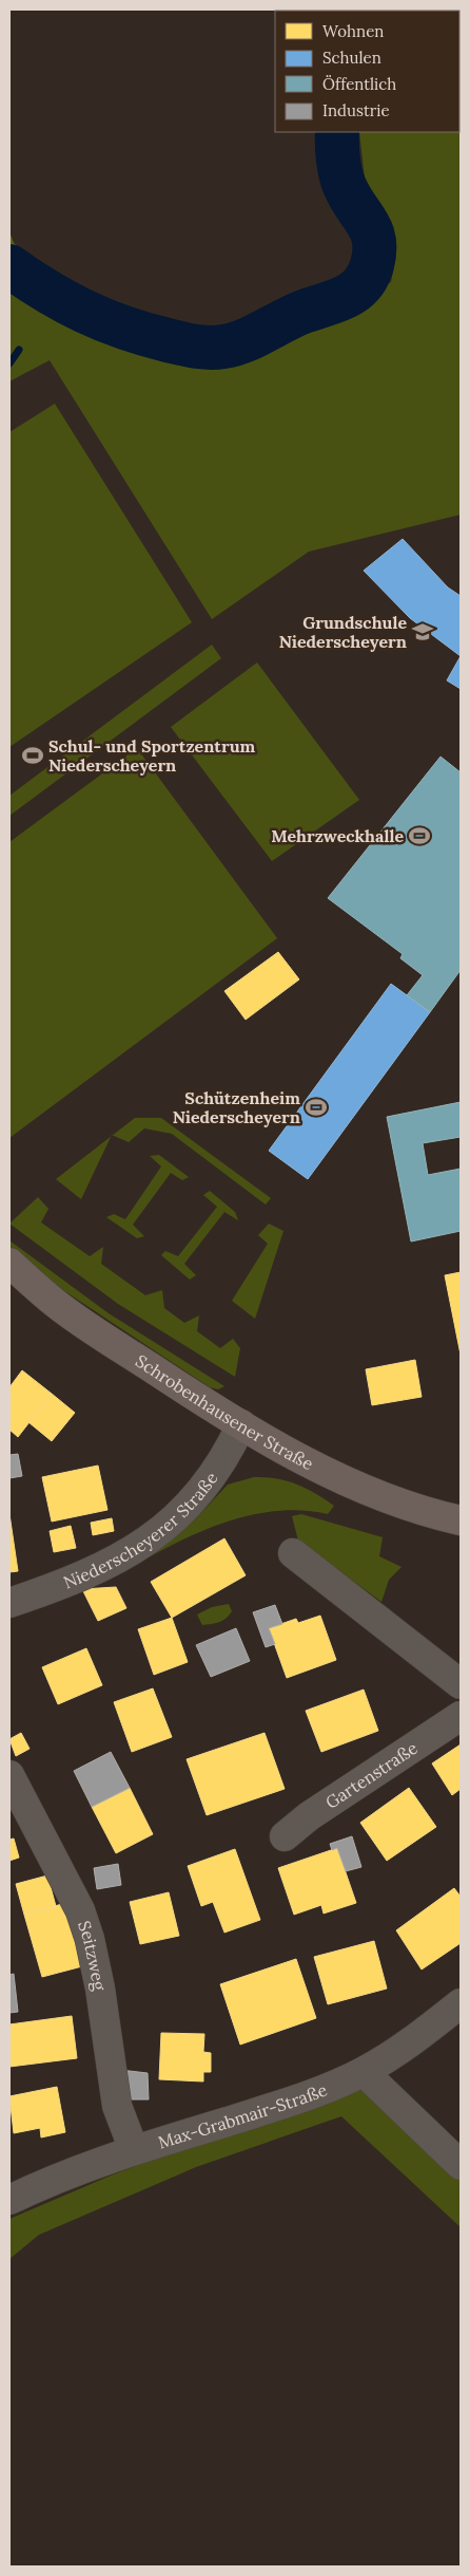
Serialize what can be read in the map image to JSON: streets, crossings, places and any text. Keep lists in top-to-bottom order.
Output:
{
  "streets": {
    "main road": ["Schrobenhausener Straße"],
    "street": [
      "Niederscheyerer Straße",
      "Gartenstraße",
      "Seitzweg",
      "Max-Grabmair-Straße"
    ]
  },
  "crossings": [
    ["Schrobenhausener Straße", "Niederscheyerer Straße"],
    ["Seitzweg", "Max-Grabmair-Straße"]
  ],
  "places": {
    "school or university": ["Grundschule Niederscheyern"],
    "sports": ["Schul- und Sportzentrum Niederscheyern", "Mehrzweckhalle", "Schützenheim Niederscheyern"]
  },
  "legend": [
    "Wohnen",
    "Schulen",
    "Öffentlich",
    "Industrie"
  ]
}
